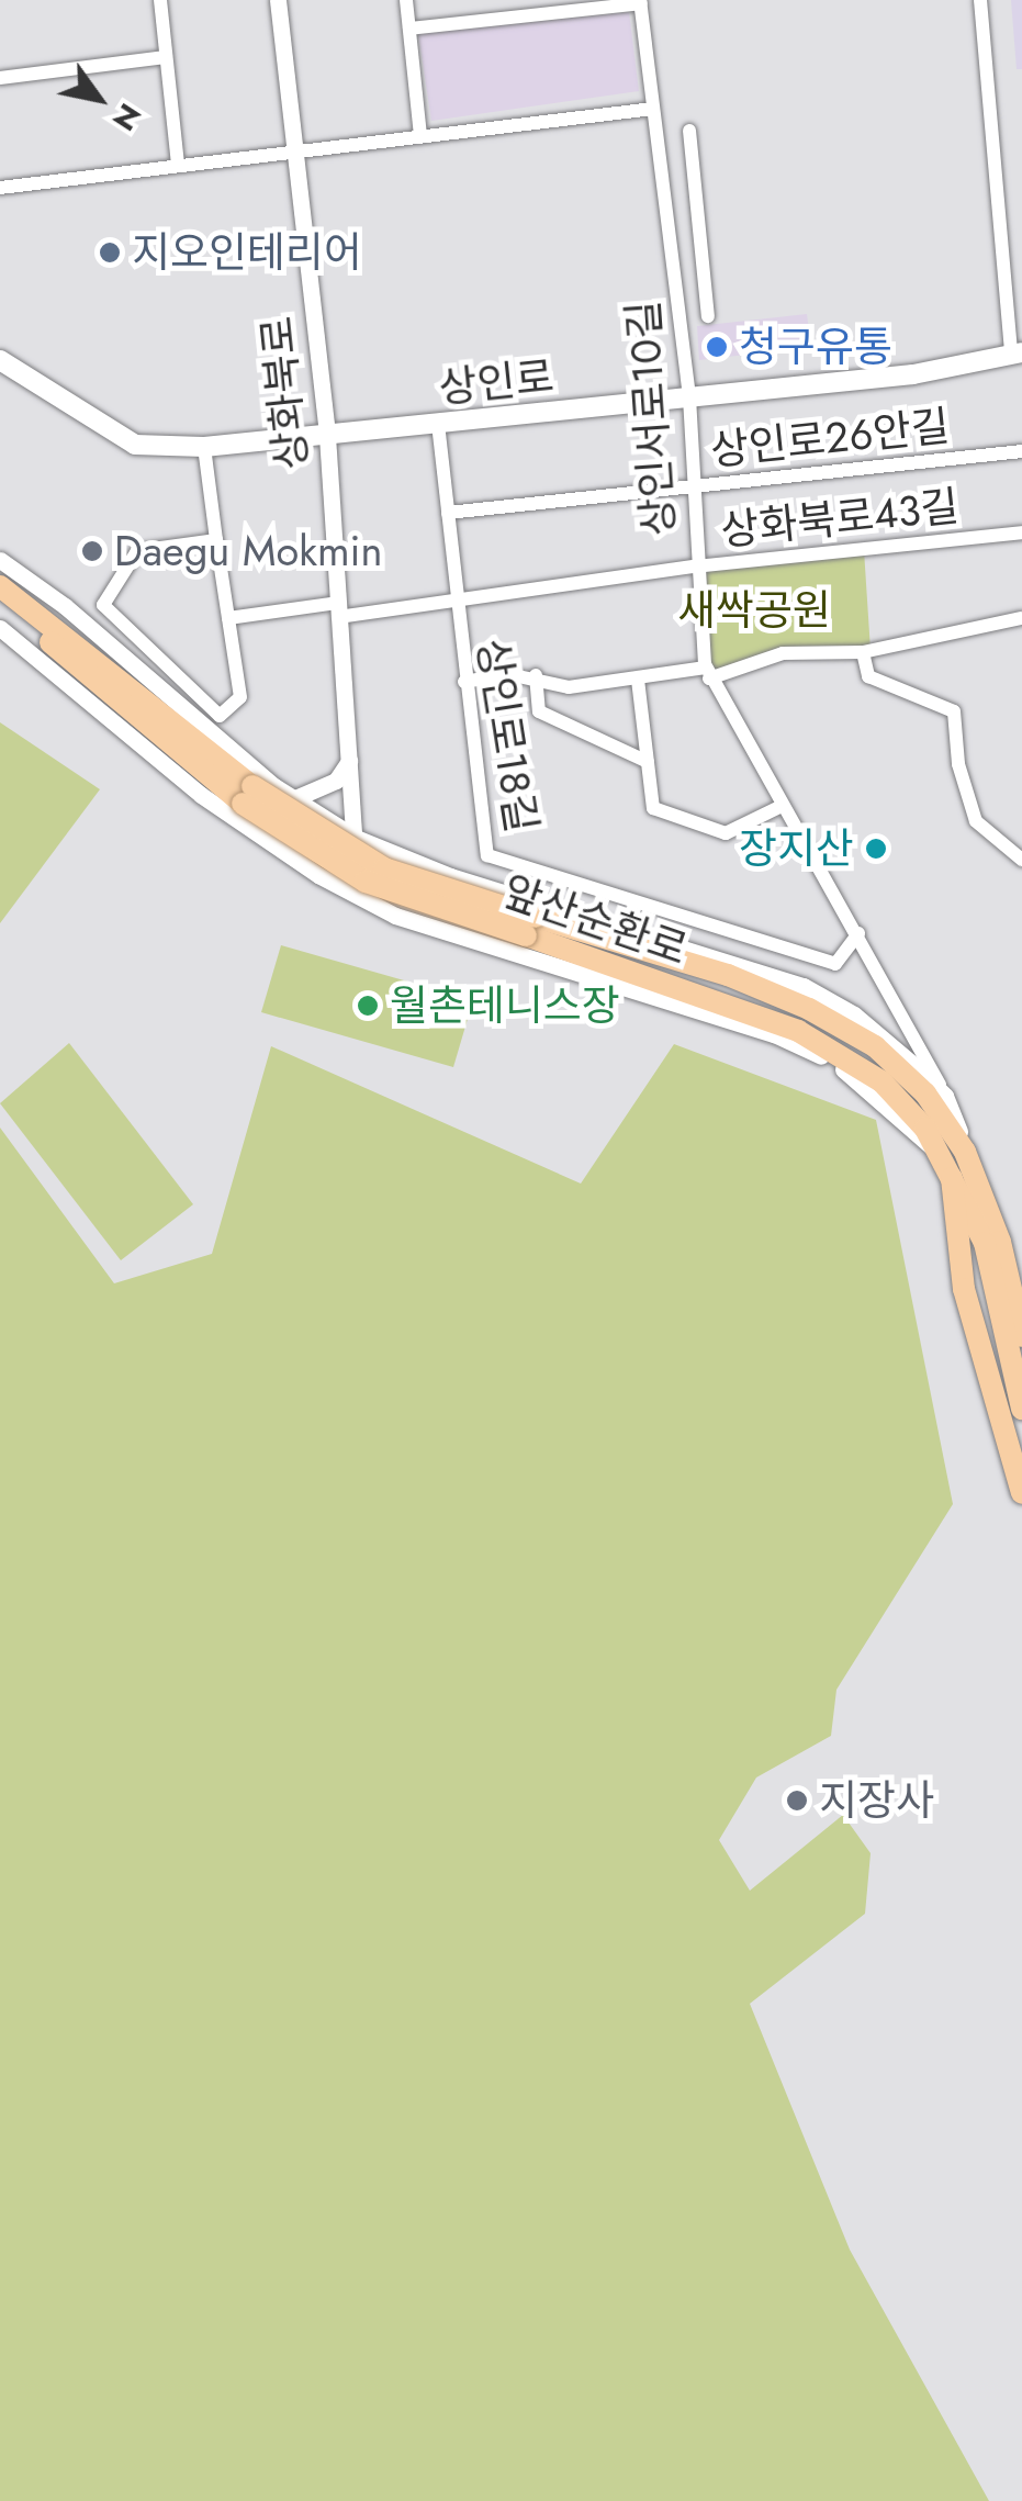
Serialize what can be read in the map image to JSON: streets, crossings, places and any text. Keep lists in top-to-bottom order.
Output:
{
  "streets": {
    "highway": ["앞산순환로"],
    "main road": ["상인로"],
    "street": [
      "상화북로",
      "상인서로10길",
      "상인로26안길",
      "상화북로43길",
      "상인로18길"
    ]
  },
  "crossings": [
    ["상인로", "상화북로"],
    ["상인로", "상인서로10길"],
    ["상인로", "상인로18길"],
    ["상화북로", "상화북로43길"],
    ["상인서로10길", "상인로26안길"],
    ["상인서로10길", "상화북로43길"],
    ["상인서로10길", "상인로18길"],
    ["상인로26안길", "상인로18길"],
    ["상화북로43길", "상인로18길"]
  ],
  "parks": ["새싹공원"],
  "places": [
    "지오인테리어",
    "청구유통",
    "Daegu Mokmin",
    "장지산",
    "월촌테니스장",
    "지장사"
  ],
  "north": "bottom right"
}
